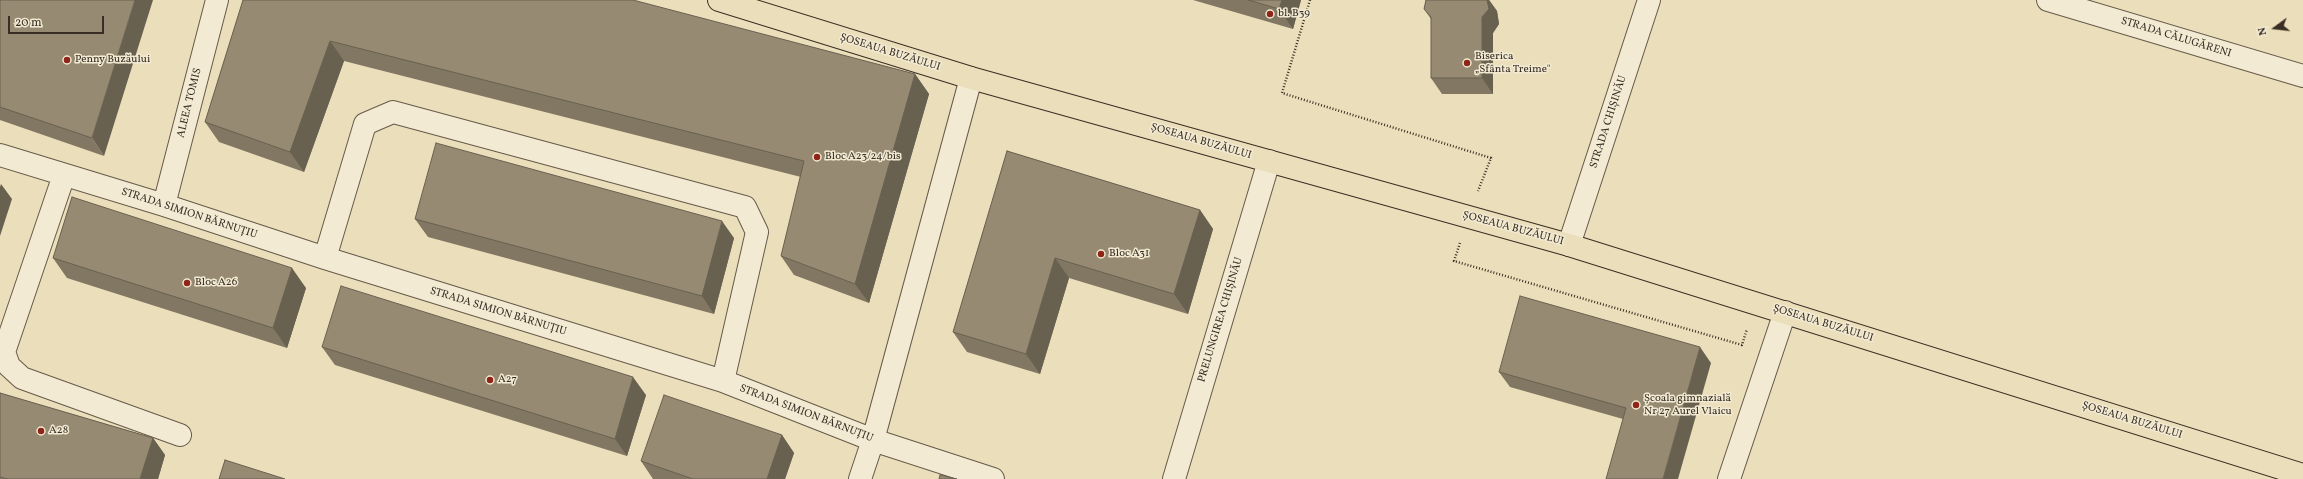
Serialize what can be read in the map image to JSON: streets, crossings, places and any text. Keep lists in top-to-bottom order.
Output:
{
  "streets": {
    "main road": ["ȘOSEAUA BUZĂULUI"],
    "street": [
      "STRADA CĂLUGĂRENI",
      "ALEEA TOMIS",
      "STRADA CHIȘINĂU",
      "STRADA SIMION BĂRNUȚIU",
      "PRELUNGIREA CHIȘINĂU"
    ]
  },
  "crossings": [
    ["ȘOSEAUA BUZĂULUI", "STRADA CHIȘINĂU"],
    ["ȘOSEAUA BUZĂULUI", "PRELUNGIREA CHIȘINĂU"],
    ["ALEEA TOMIS", "STRADA SIMION BĂRNUȚIU"]
  ],
  "places": [
    "bl. B39",
    "Penny Buzăului",
    "Biserica „Sfânta Treime\"",
    "Bloc A23/24/bis",
    "Bloc A31",
    "Bloc A26",
    "A27",
    "Școala gimnazială Nr 27 Aurel Vlaicu",
    "A28"
  ],
  "scale_bar": "20 m",
  "north": "left"
}
